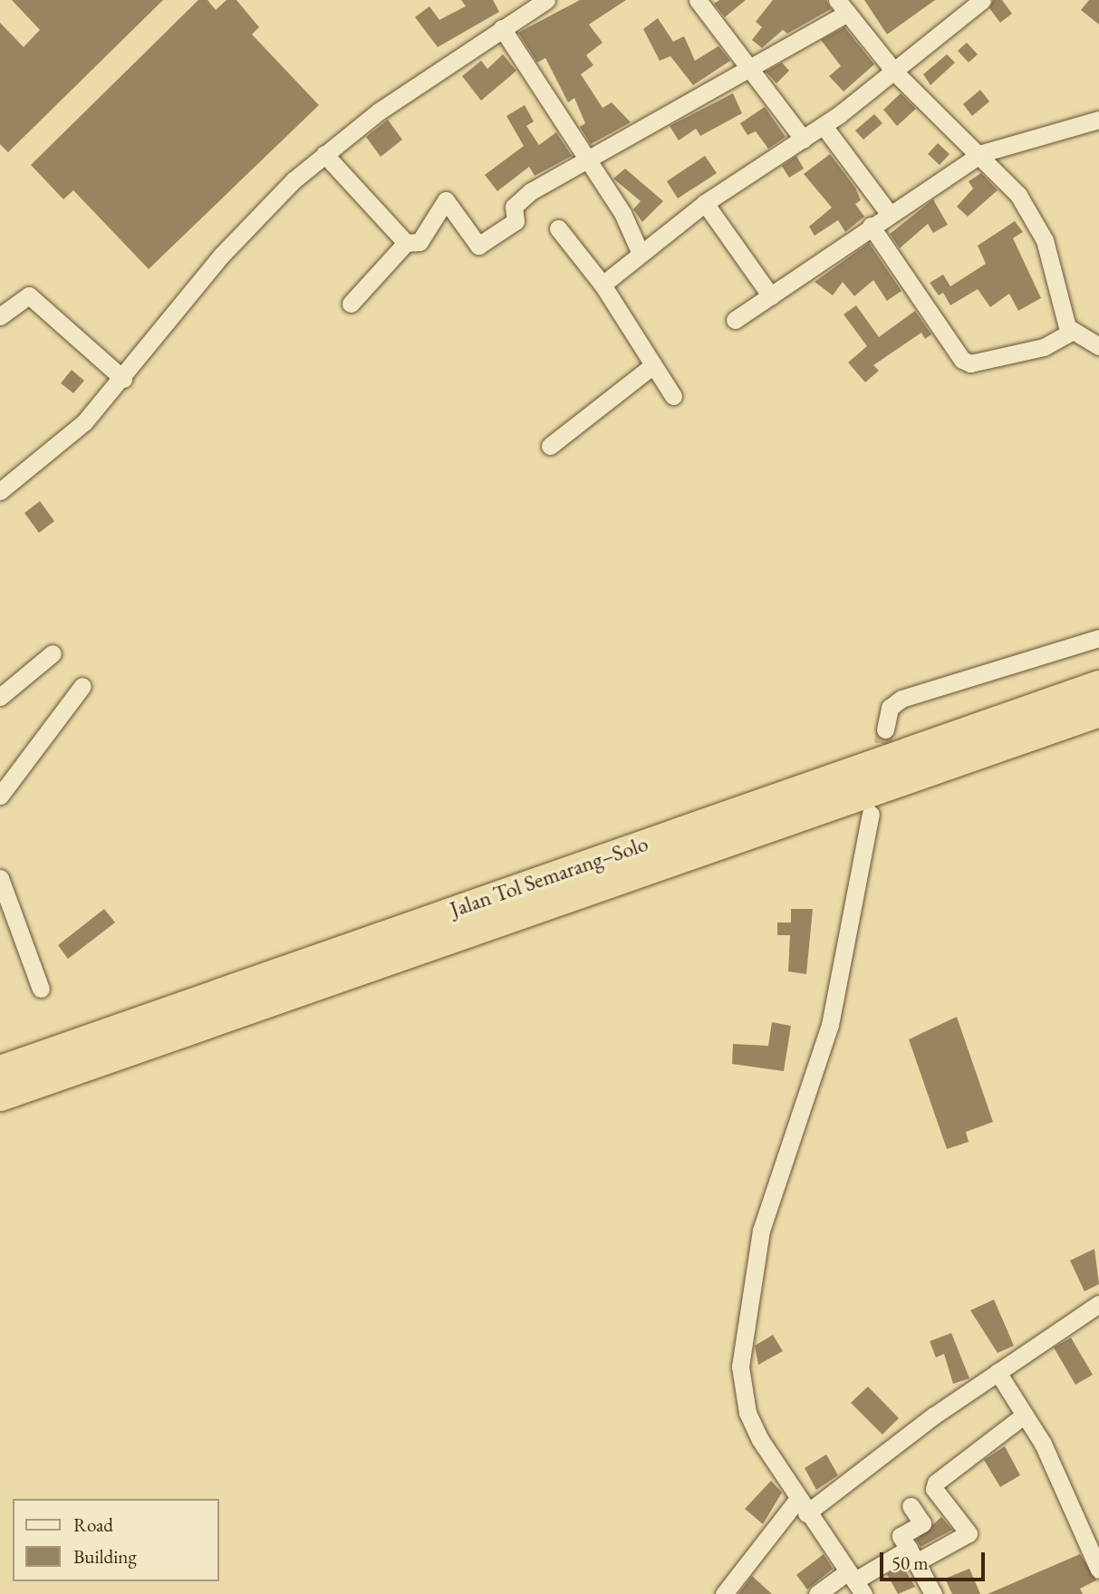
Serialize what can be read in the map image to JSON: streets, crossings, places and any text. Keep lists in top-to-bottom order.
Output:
{
  "streets": {
    "highway": ["Jalan Tol Semarang–Solo"]
  },
  "legend": ["Road", "Building"],
  "scale_bar": "50 m"
}
